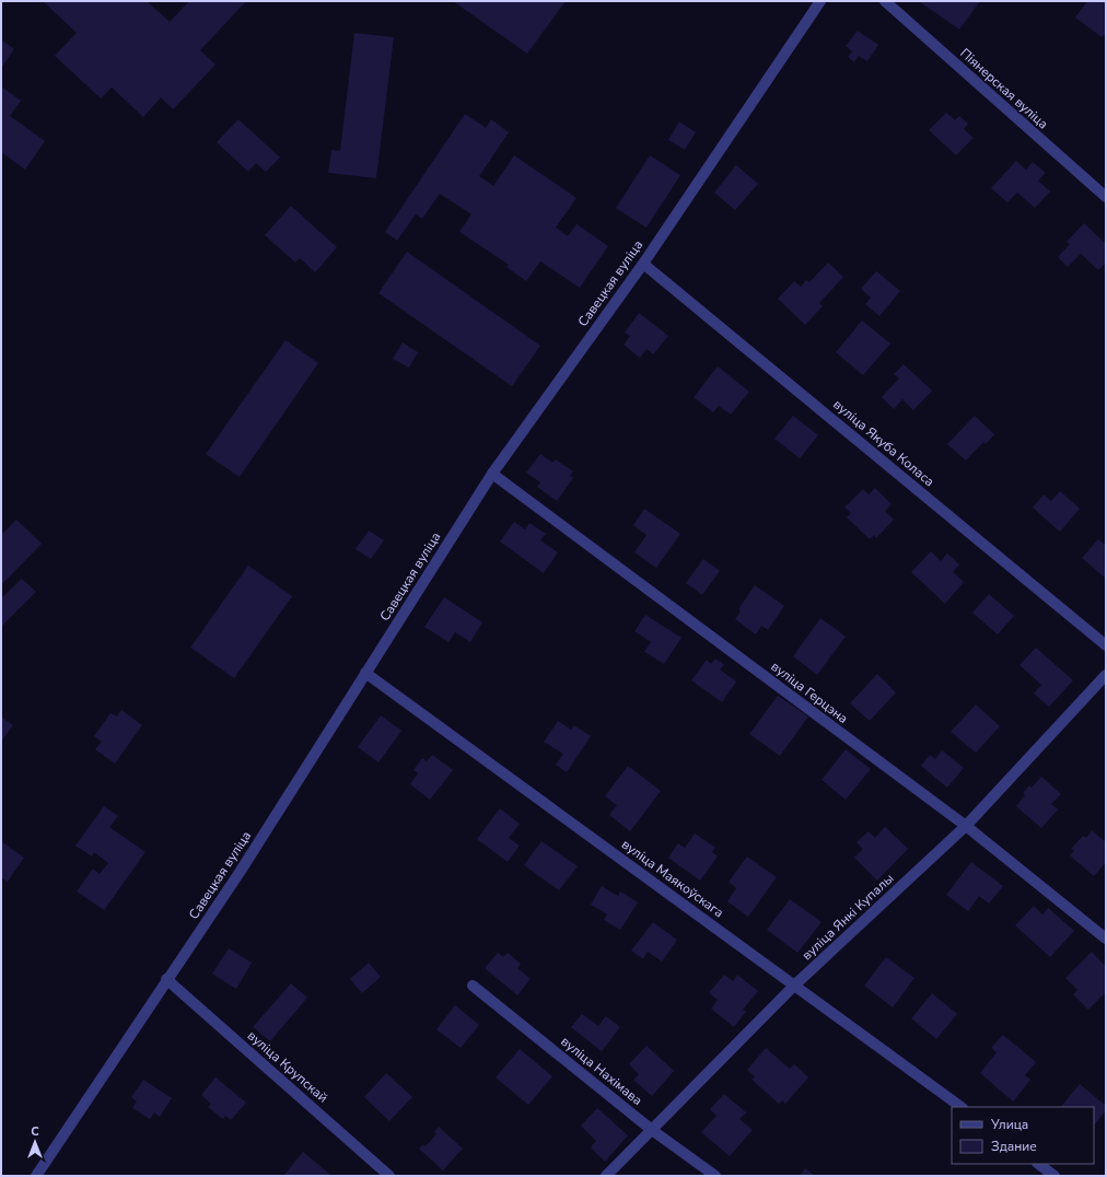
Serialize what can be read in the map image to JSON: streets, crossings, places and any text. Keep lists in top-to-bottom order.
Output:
{
  "streets": {
    "street": [
      "Піянерская вуліца",
      "Савецкая вуліца",
      "вуліца Якуба Коласа",
      "вуліца Герцэна",
      "вуліца Маякоўскага",
      "вуліца Янкі Купалы",
      "вуліца Крупскай",
      "вуліца Нахімава"
    ]
  },
  "crossings": [
    ["Савецкая вуліца", "вуліца Якуба Коласа"],
    ["Савецкая вуліца", "вуліца Герцэна"],
    ["Савецкая вуліца", "вуліца Маякоўскага"],
    ["Савецкая вуліца", "вуліца Крупскай"],
    ["вуліца Герцэна", "вуліца Янкі Купалы"],
    ["вуліца Маякоўскага", "вуліца Янкі Купалы"],
    ["вуліца Янкі Купалы", "вуліца Нахімава"]
  ],
  "legend": ["Улица", "Здание"],
  "north": "top"
}
